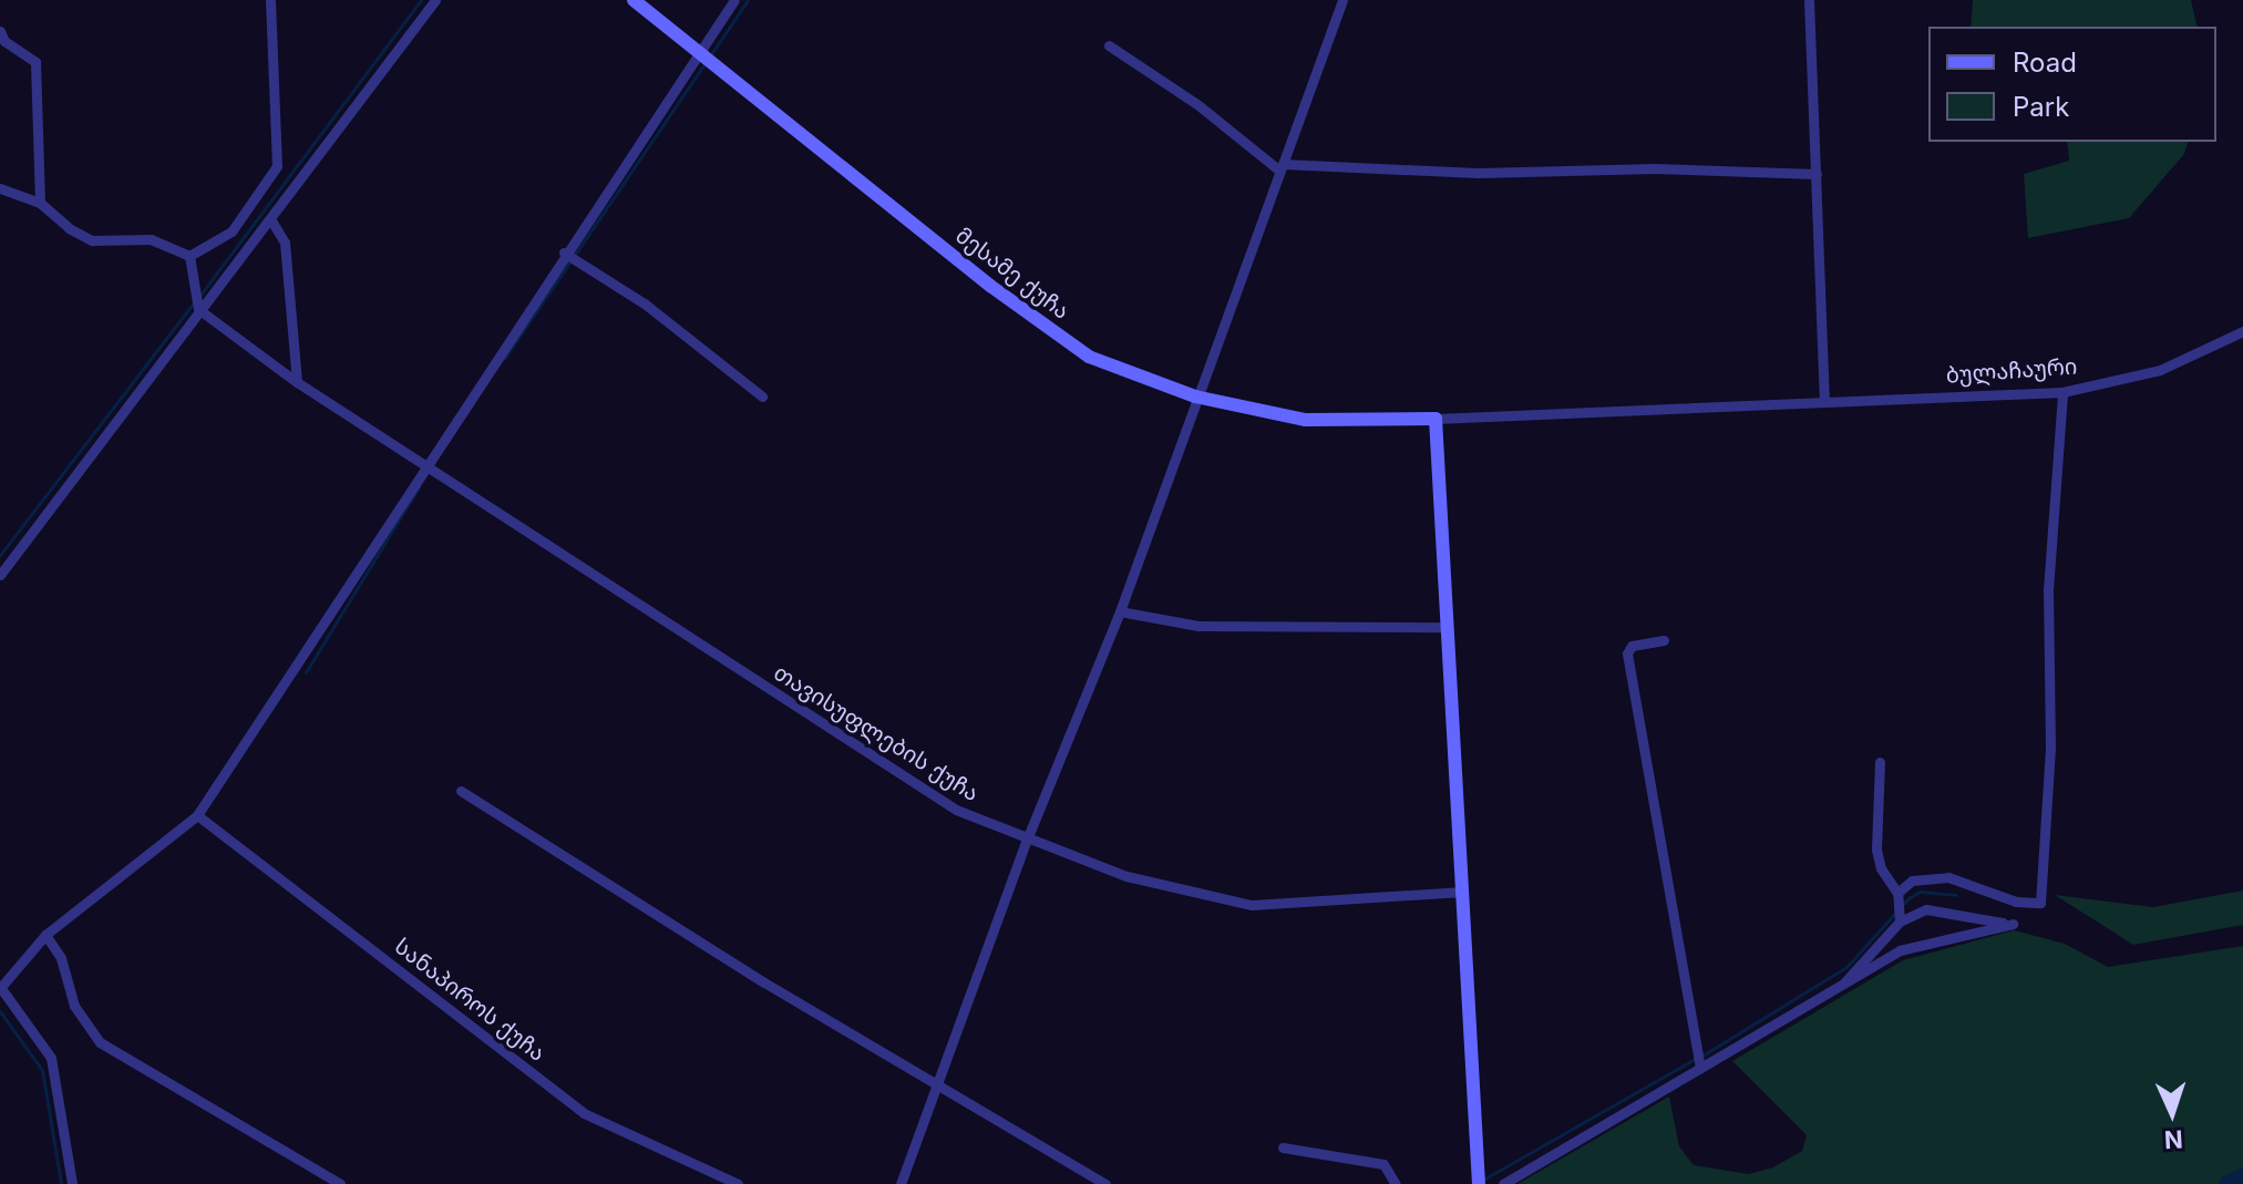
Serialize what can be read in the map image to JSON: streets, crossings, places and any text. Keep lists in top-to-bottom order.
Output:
{
  "streets": {
    "street": [
      "მესამე ქუჩა",
      "ბულაჩაური",
      "თავისუფლების ქუჩა",
      "სანაპიროს ქუჩა"
    ]
  },
  "crossings": [
    ["მესამე ქუჩა", "ბულაჩაური"]
  ],
  "legend": ["Road", "Park"],
  "north": "bottom"
}
